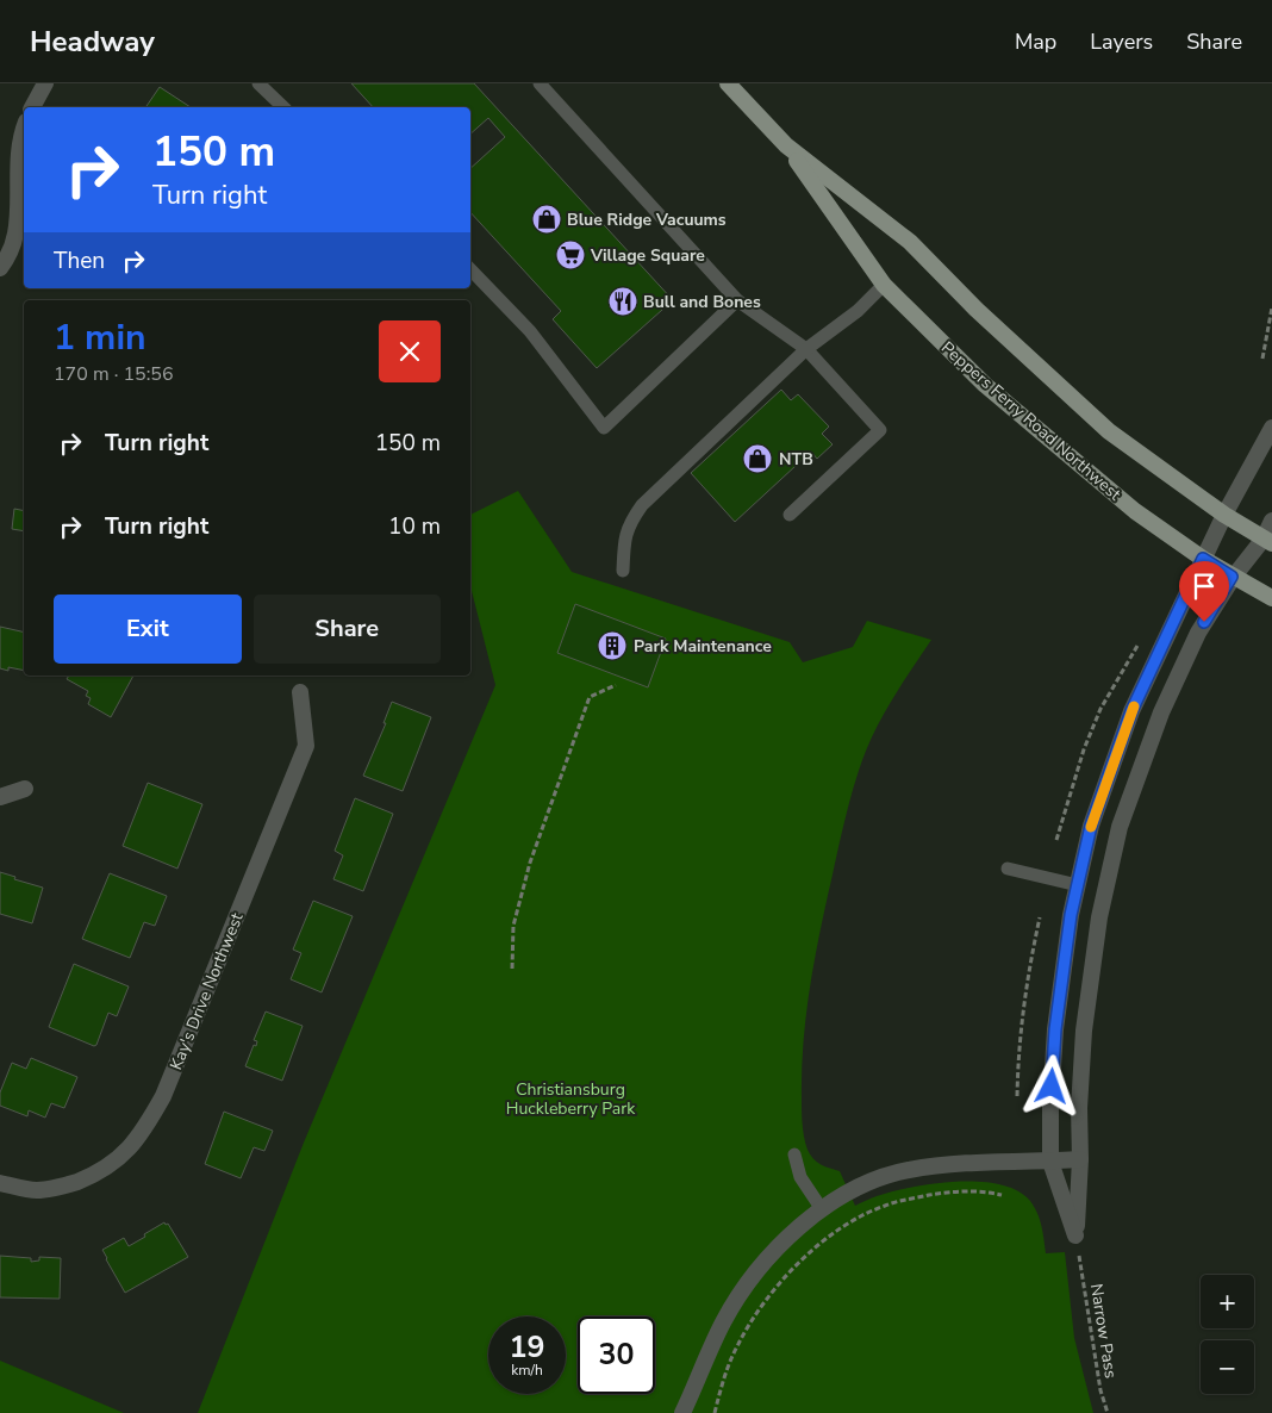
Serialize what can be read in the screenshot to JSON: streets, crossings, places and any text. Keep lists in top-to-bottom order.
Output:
{
  "streets": {
    "main road": ["Peppers Ferry Road Northwest"],
    "street": ["Kay's Drive Northwest"],
    "path": ["Narrow Pass"]
  },
  "parks": ["Christiansburg Huckleberry Park"],
  "places": {
    "shop": ["Blue Ridge Vacuums", "NTB"],
    "supermarket": ["Village Square"],
    "restaurant": ["Bull and Bones"],
    "building": ["Park Maintenance"]
  },
  "page": {
    "header": "Headway",
    "nav": ["Map", "Layers", "Share"],
    "turn": ["150 m", "Turn right"],
    "then": "Then",
    "heading": ["1 min", "170 m · 15:56"],
    "list": [
      {
        "name": "Turn right",
        "value": "150 m"
      },
      {
        "name": "Turn right",
        "value": "10 m"
      }
    ],
    "buttons": ["Exit", "Share"],
    "map_buttons": ["+", "−"],
    "speed": "19 km/h",
    "limit": "30"
  }
}
